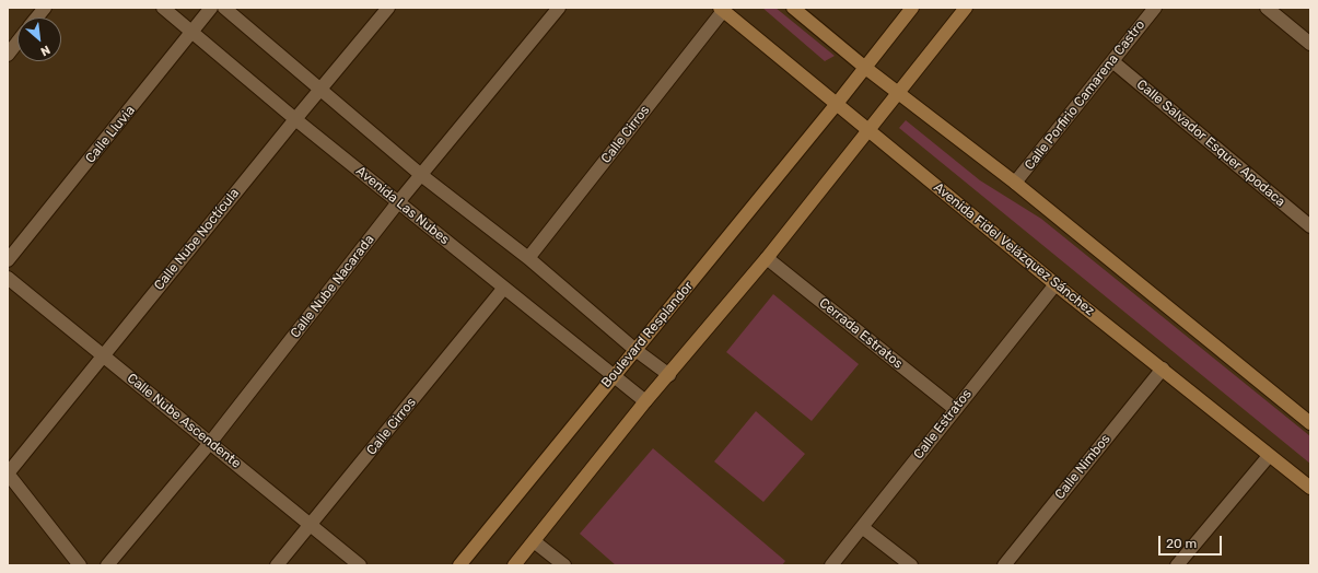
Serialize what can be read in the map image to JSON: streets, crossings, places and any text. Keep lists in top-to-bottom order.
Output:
{
  "streets": {
    "main road": ["Avenida Fidel Velázquez Sánchez", "Boulevard Resplandor"],
    "street": [
      "Calle Porfirio Camarena Castro",
      "Calle Lluvia",
      "Calle Cirros",
      "Calle Salvador Esquer Apodaca",
      "Avenida Las Nubes",
      "Calle Nube Noctícula",
      "Calle Nube Nacarada",
      "Cerrada Estratos",
      "Calle Nube Ascendente",
      "Calle Estratos",
      "Calle Nimbos"
    ]
  },
  "crossings": [
    ["Calle Porfirio Camarena Castro", "Calle Salvador Esquer Apodaca"],
    ["Calle Lluvia", "Avenida Las Nubes"],
    ["Calle Cirros", "Avenida Las Nubes"],
    ["Calle Cirros", "Avenida Fidel Velázquez Sánchez"],
    ["Calle Cirros", "Calle Nube Ascendente"],
    ["Avenida Las Nubes", "Calle Nube Noctícula"],
    ["Avenida Las Nubes", "Calle Nube Nacarada"],
    ["Avenida Las Nubes", "Boulevard Resplandor"],
    ["Calle Nube Noctícula", "Calle Nube Ascendente"],
    ["Avenida Fidel Velázquez Sánchez", "Boulevard Resplandor"],
    ["Avenida Fidel Velázquez Sánchez", "Calle Estratos"],
    ["Avenida Fidel Velázquez Sánchez", "Calle Nimbos"],
    ["Calle Nube Nacarada", "Calle Nube Ascendente"],
    ["Cerrada Estratos", "Calle Estratos"]
  ],
  "scale_bar": "20 m",
  "north": "bottom right"
}
